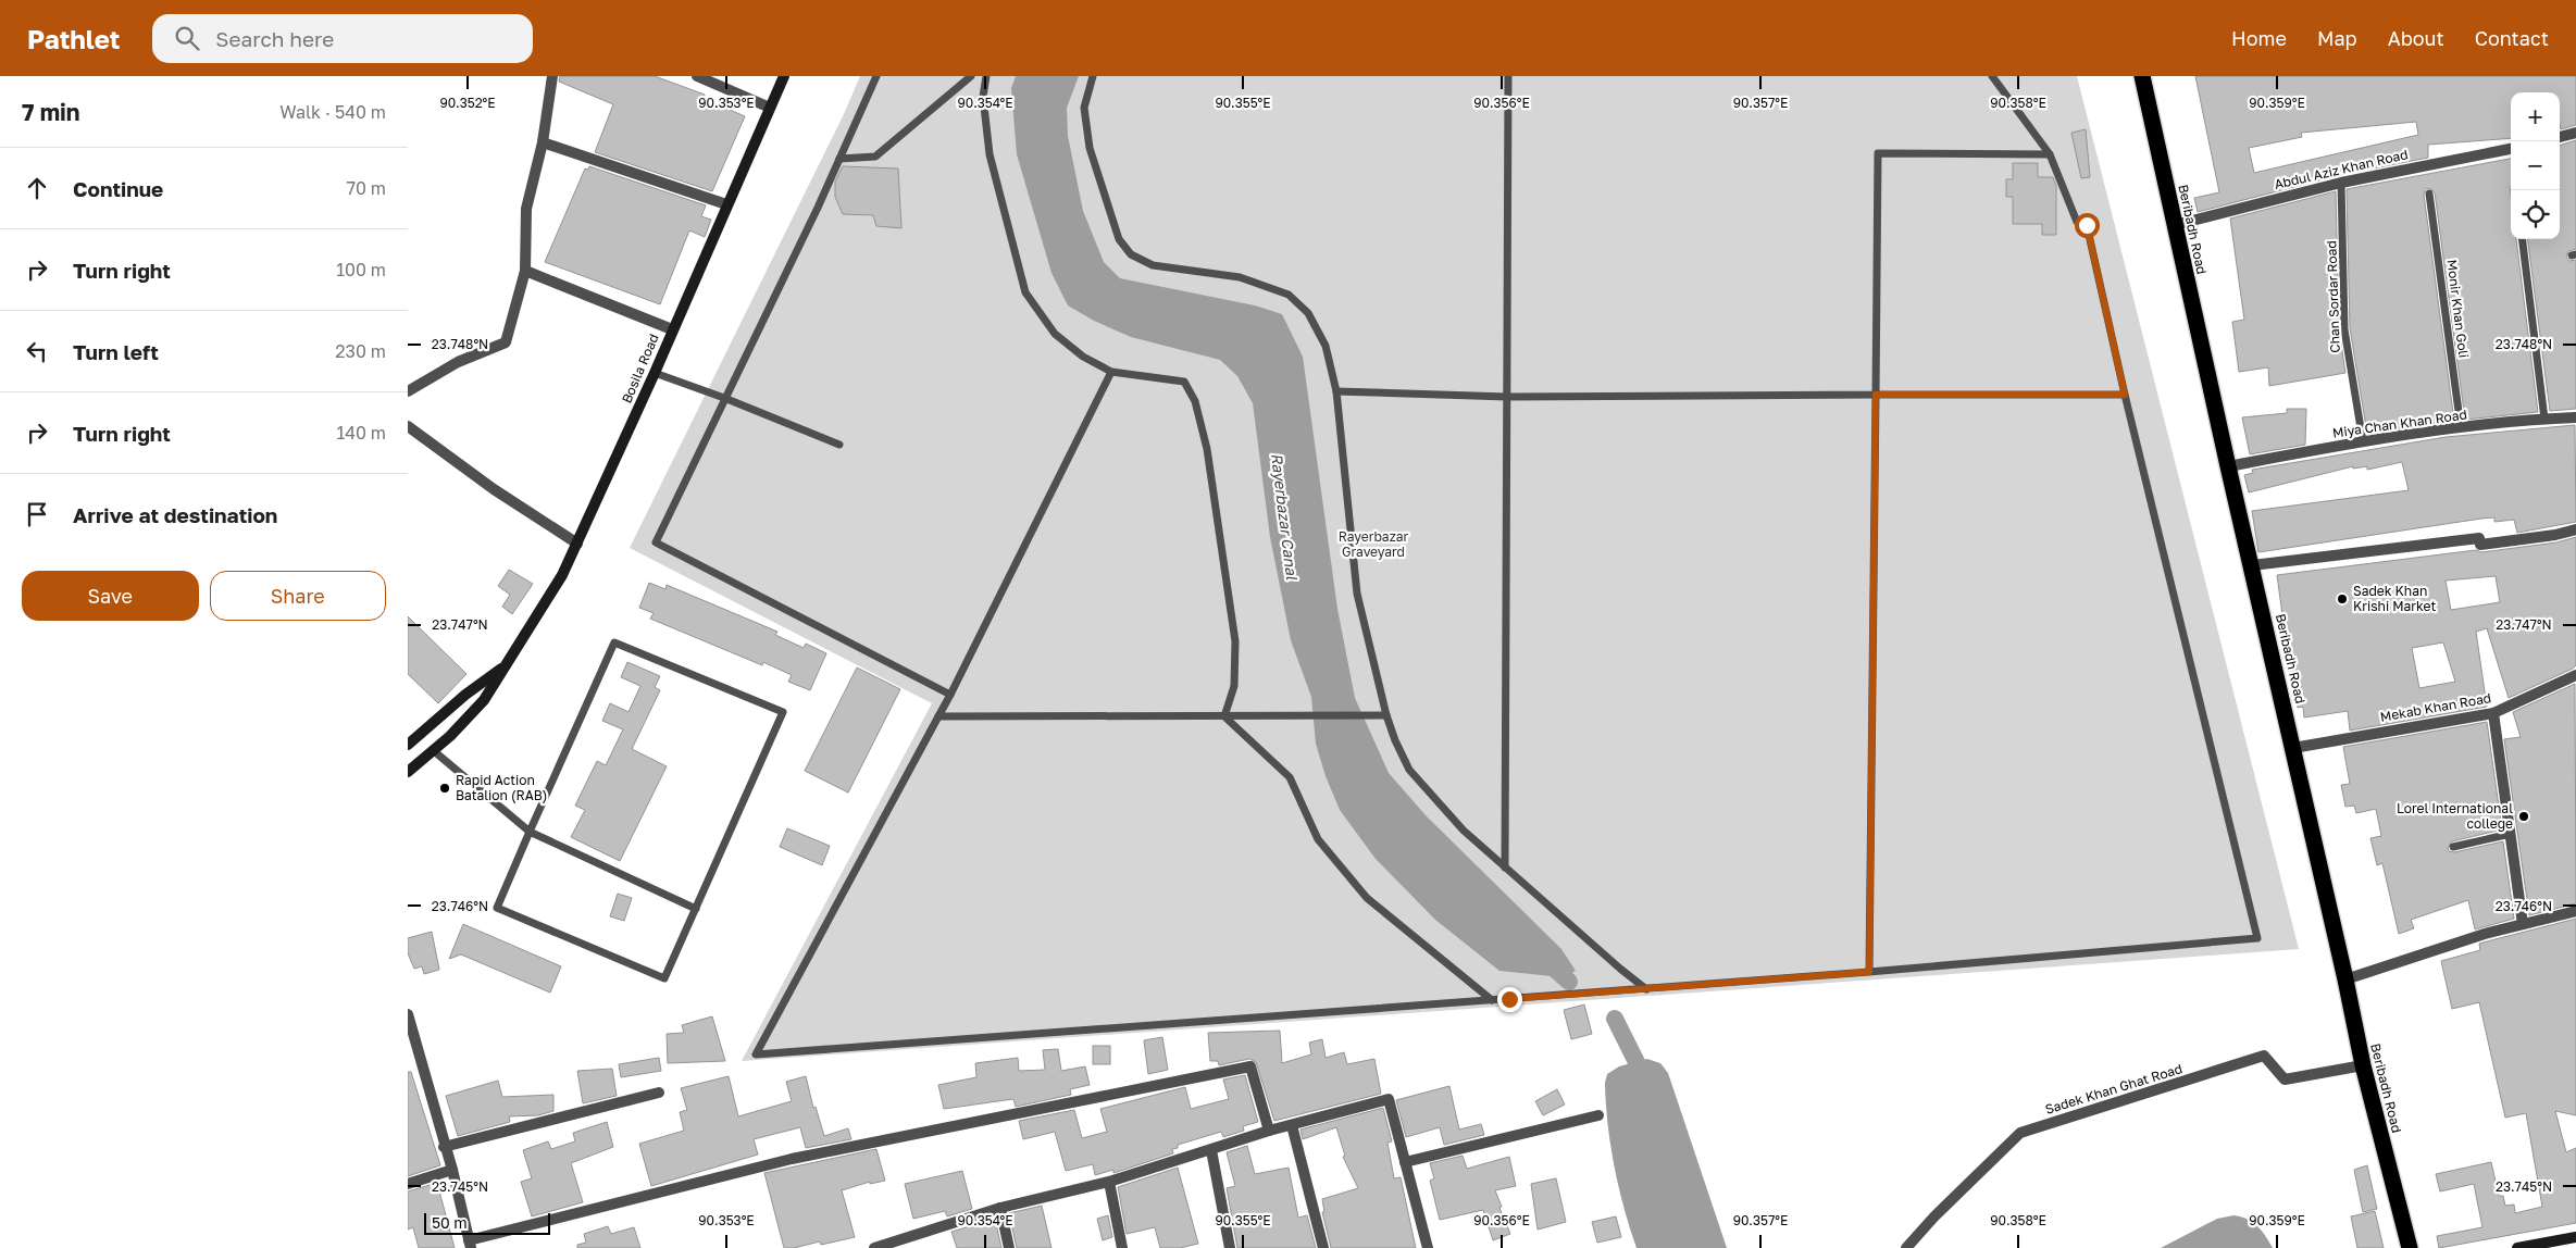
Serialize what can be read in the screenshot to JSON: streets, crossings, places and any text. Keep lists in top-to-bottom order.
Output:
{
  "streets": {
    "highway": ["Beribadh Road"],
    "main road": ["Bosila Road"],
    "street": [
      "Abdul Aziz Khan Road",
      "Miya Chan Khan Road",
      "Mekab Khan Road",
      "Sadek Khan Ghat Road"
    ],
    "lane": ["Chan Sordar Road", "Monir Khan Goli"]
  },
  "crossings": [
    ["Abdul Aziz Khan Road", "Beribadh Road"],
    ["Abdul Aziz Khan Road", "Chan Sordar Road"],
    ["Beribadh Road", "Miya Chan Khan Road"],
    ["Beribadh Road", "Mekab Khan Road"],
    ["Beribadh Road", "Sadek Khan Ghat Road"],
    ["Chan Sordar Road", "Miya Chan Khan Road"],
    ["Monir Khan Goli", "Miya Chan Khan Road"]
  ],
  "water": ["Rayerbazar Canal"],
  "parks": ["Rayerbazar Graveyard"],
  "places": ["Sadek Khan Krishi Market", "Rapid Action Batalion (RAB)", "Lorel International college"],
  "scale_bar": "50 m",
  "page": {
    "header": "Pathlet",
    "search": "Search here",
    "nav": [
      "Home",
      "Map",
      "About",
      "Contact"
    ],
    "heading": ["7 min", "Walk · 540 m"],
    "map_buttons": ["+", "−"],
    "list": [
      ["Continue", "70 m"],
      ["Turn right", "100 m"],
      ["Turn left", "230 m"],
      ["Turn right", "140 m"],
      "Arrive at destination"
    ],
    "buttons": ["Save", "Share"],
    "scale": "50 m"
  },
  "coordinates": [
    "90.352°E",
    "90.353°E",
    "90.354°E",
    "90.355°E",
    "90.356°E",
    "90.357°E",
    "90.358°E",
    "90.359°E",
    "23.748°N",
    "23.747°N",
    "23.746°N",
    "23.745°N"
  ]
}
